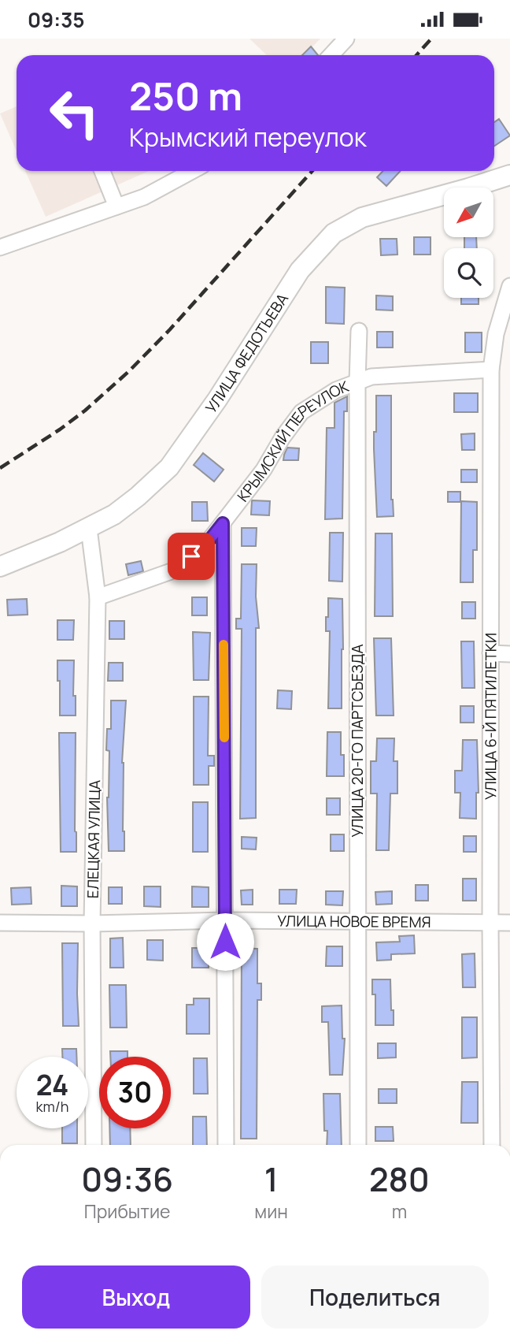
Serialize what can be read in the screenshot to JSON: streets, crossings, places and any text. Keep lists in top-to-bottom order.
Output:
{
  "streets": {
    "main road": ["УЛИЦА ФЕДОТЬЕВА"],
    "street": [
      "КРЫМСКИЙ ПЕРЕУЛОК",
      "УЛИЦА 6-Й ПЯТИЛЕТКИ",
      "УЛИЦА 20-ГО ПАРТСЪЕЗДА",
      "ЕЛЕЦКАЯ УЛИЦА",
      "УЛИЦА НОВОЕ ВРЕМЯ"
    ]
  },
  "crossings": [
    ["УЛИЦА ФЕДОТЬЕВА", "ЕЛЕЦКАЯ УЛИЦА"],
    ["КРЫМСКИЙ ПЕРЕУЛОК", "УЛИЦА 6-Й ПЯТИЛЕТКИ"],
    ["КРЫМСКИЙ ПЕРЕУЛОК", "УЛИЦА 20-ГО ПАРТСЪЕЗДА"],
    ["КРЫМСКИЙ ПЕРЕУЛОК", "ЕЛЕЦКАЯ УЛИЦА"],
    ["УЛИЦА 6-Й ПЯТИЛЕТКИ", "УЛИЦА НОВОЕ ВРЕМЯ"],
    ["УЛИЦА 20-ГО ПАРТСЪЕЗДА", "УЛИЦА НОВОЕ ВРЕМЯ"],
    ["ЕЛЕЦКАЯ УЛИЦА", "УЛИЦА НОВОЕ ВРЕМЯ"]
  ],
  "north": "bottom left",
  "page": {
    "status": "09:35",
    "turn": ["250 m", "Крымский переулок"],
    "speed": "24 km/h",
    "limit": "30",
    "eta": [
      "09:36",
      "Прибытие",
      "1",
      "мин",
      "280",
      "m"
    ],
    "buttons": ["Выход", "Поделиться"]
  }
}
